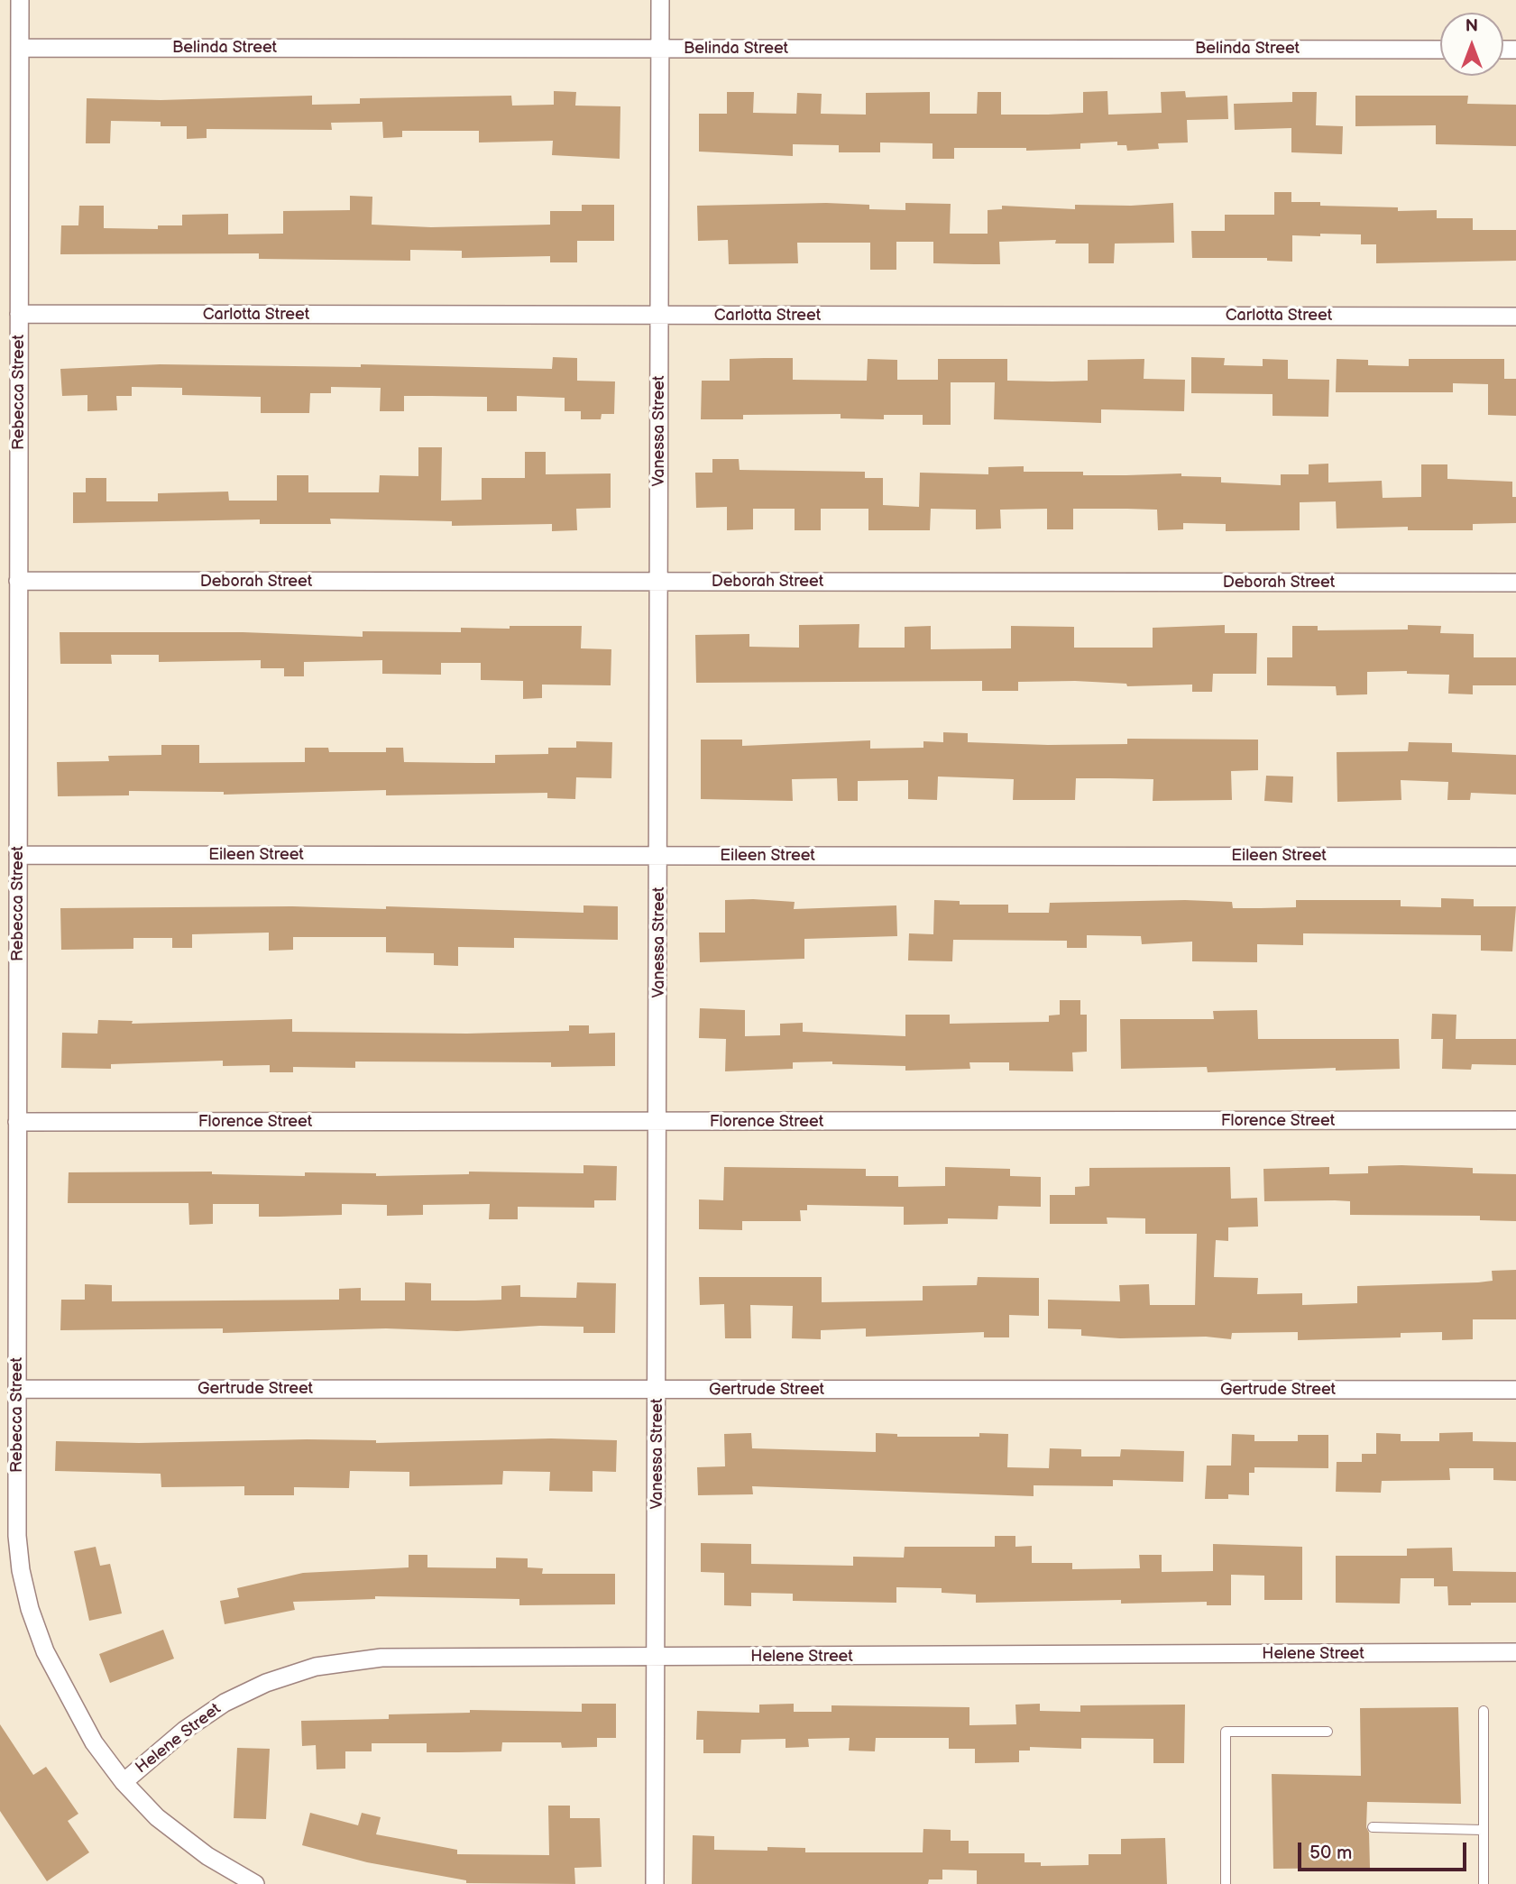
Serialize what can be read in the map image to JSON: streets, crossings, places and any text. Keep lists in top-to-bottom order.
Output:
{
  "streets": {
    "street": [
      "Belinda Street",
      "Carlotta Street",
      "Rebecca Street",
      "Vanessa Street",
      "Deborah Street",
      "Eileen Street",
      "Florence Street",
      "Gertrude Street",
      "Helene Street"
    ]
  },
  "crossings": [
    ["Belinda Street", "Rebecca Street"],
    ["Belinda Street", "Vanessa Street"],
    ["Carlotta Street", "Rebecca Street"],
    ["Carlotta Street", "Vanessa Street"],
    ["Rebecca Street", "Deborah Street"],
    ["Rebecca Street", "Eileen Street"],
    ["Rebecca Street", "Florence Street"],
    ["Rebecca Street", "Gertrude Street"],
    ["Rebecca Street", "Helene Street"],
    ["Vanessa Street", "Deborah Street"],
    ["Vanessa Street", "Eileen Street"],
    ["Vanessa Street", "Florence Street"],
    ["Vanessa Street", "Gertrude Street"],
    ["Vanessa Street", "Helene Street"]
  ],
  "scale_bar": "50 m",
  "north": "top"
}
